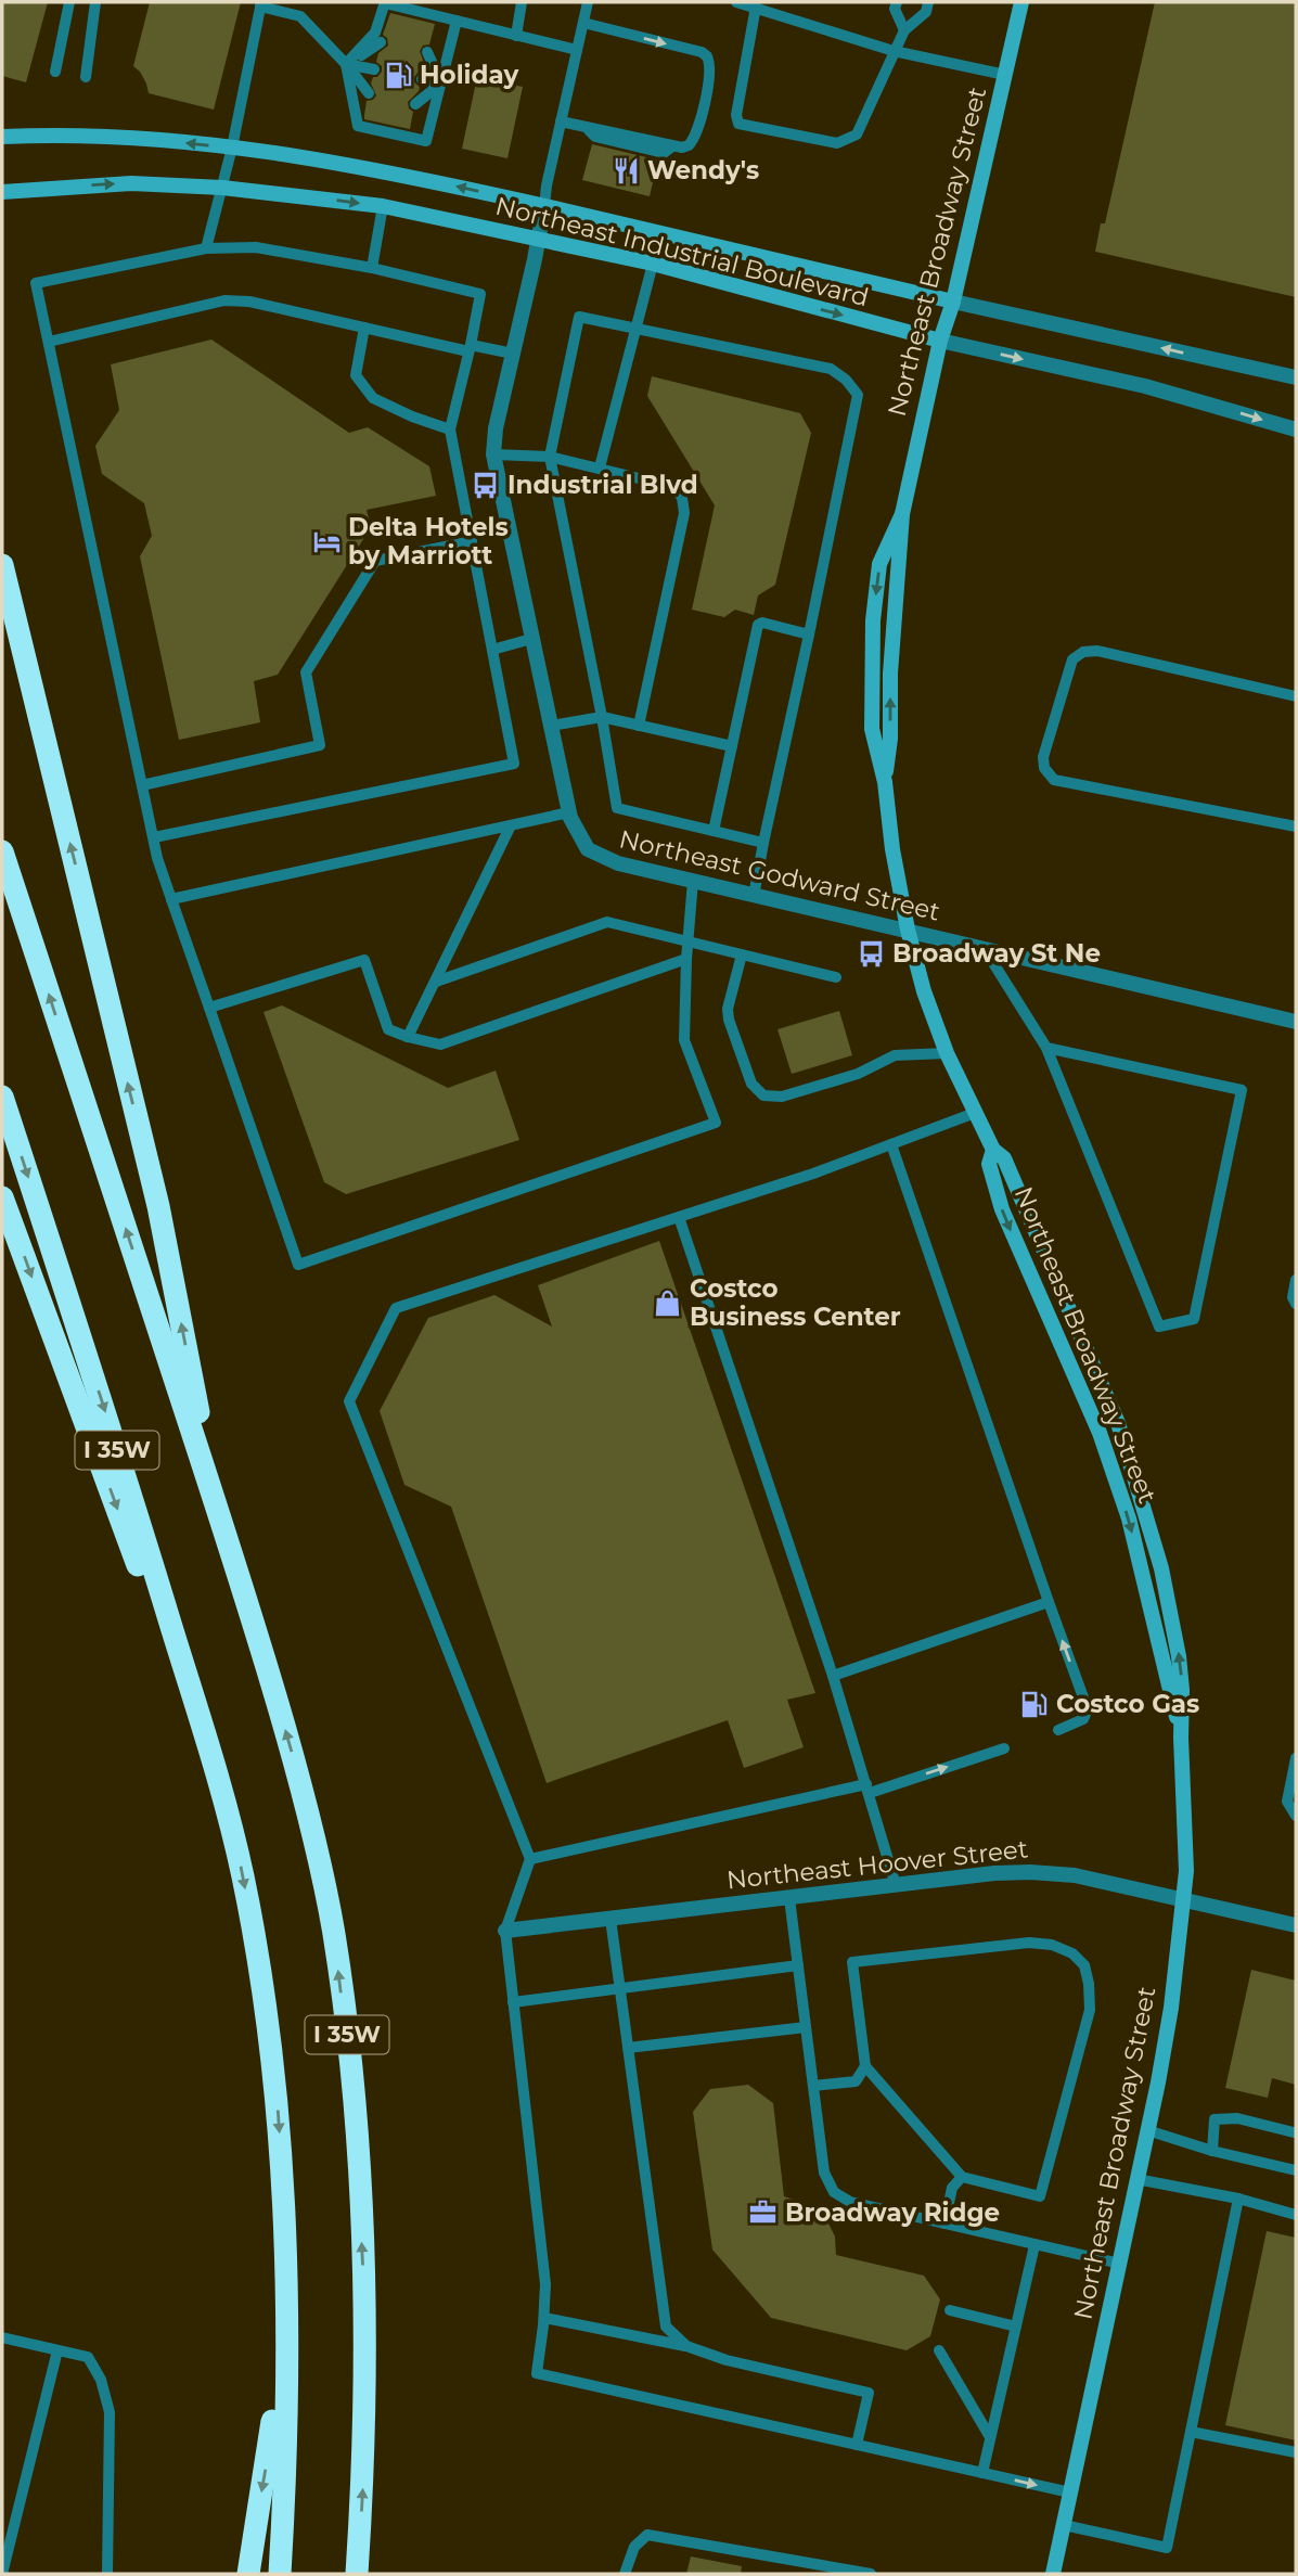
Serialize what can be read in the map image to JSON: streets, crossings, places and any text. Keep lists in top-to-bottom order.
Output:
{
  "streets": {
    "highway": ["I 35W"],
    "main road": ["Northeast Industrial Boulevard", "Northeast Broadway Street"],
    "street": ["Northeast Godward Street", "Northeast Hoover Street"]
  },
  "crossings": [
    ["Northeast Industrial Boulevard", "Northeast Broadway Street"],
    ["Northeast Industrial Boulevard", "Northeast Godward Street"],
    ["Northeast Broadway Street", "Northeast Godward Street"],
    ["Northeast Broadway Street", "Northeast Hoover Street"]
  ],
  "places": {
    "fuel station": ["Holiday", "Costco Gas"],
    "restaurant": ["Wendy's"],
    "bus stop": ["Industrial Blvd", "Broadway St Ne"],
    "hotel": ["Delta Hotels by Marriott"],
    "shop": ["Costco Business Center"],
    "office": ["Broadway Ridge"]
  }
}
